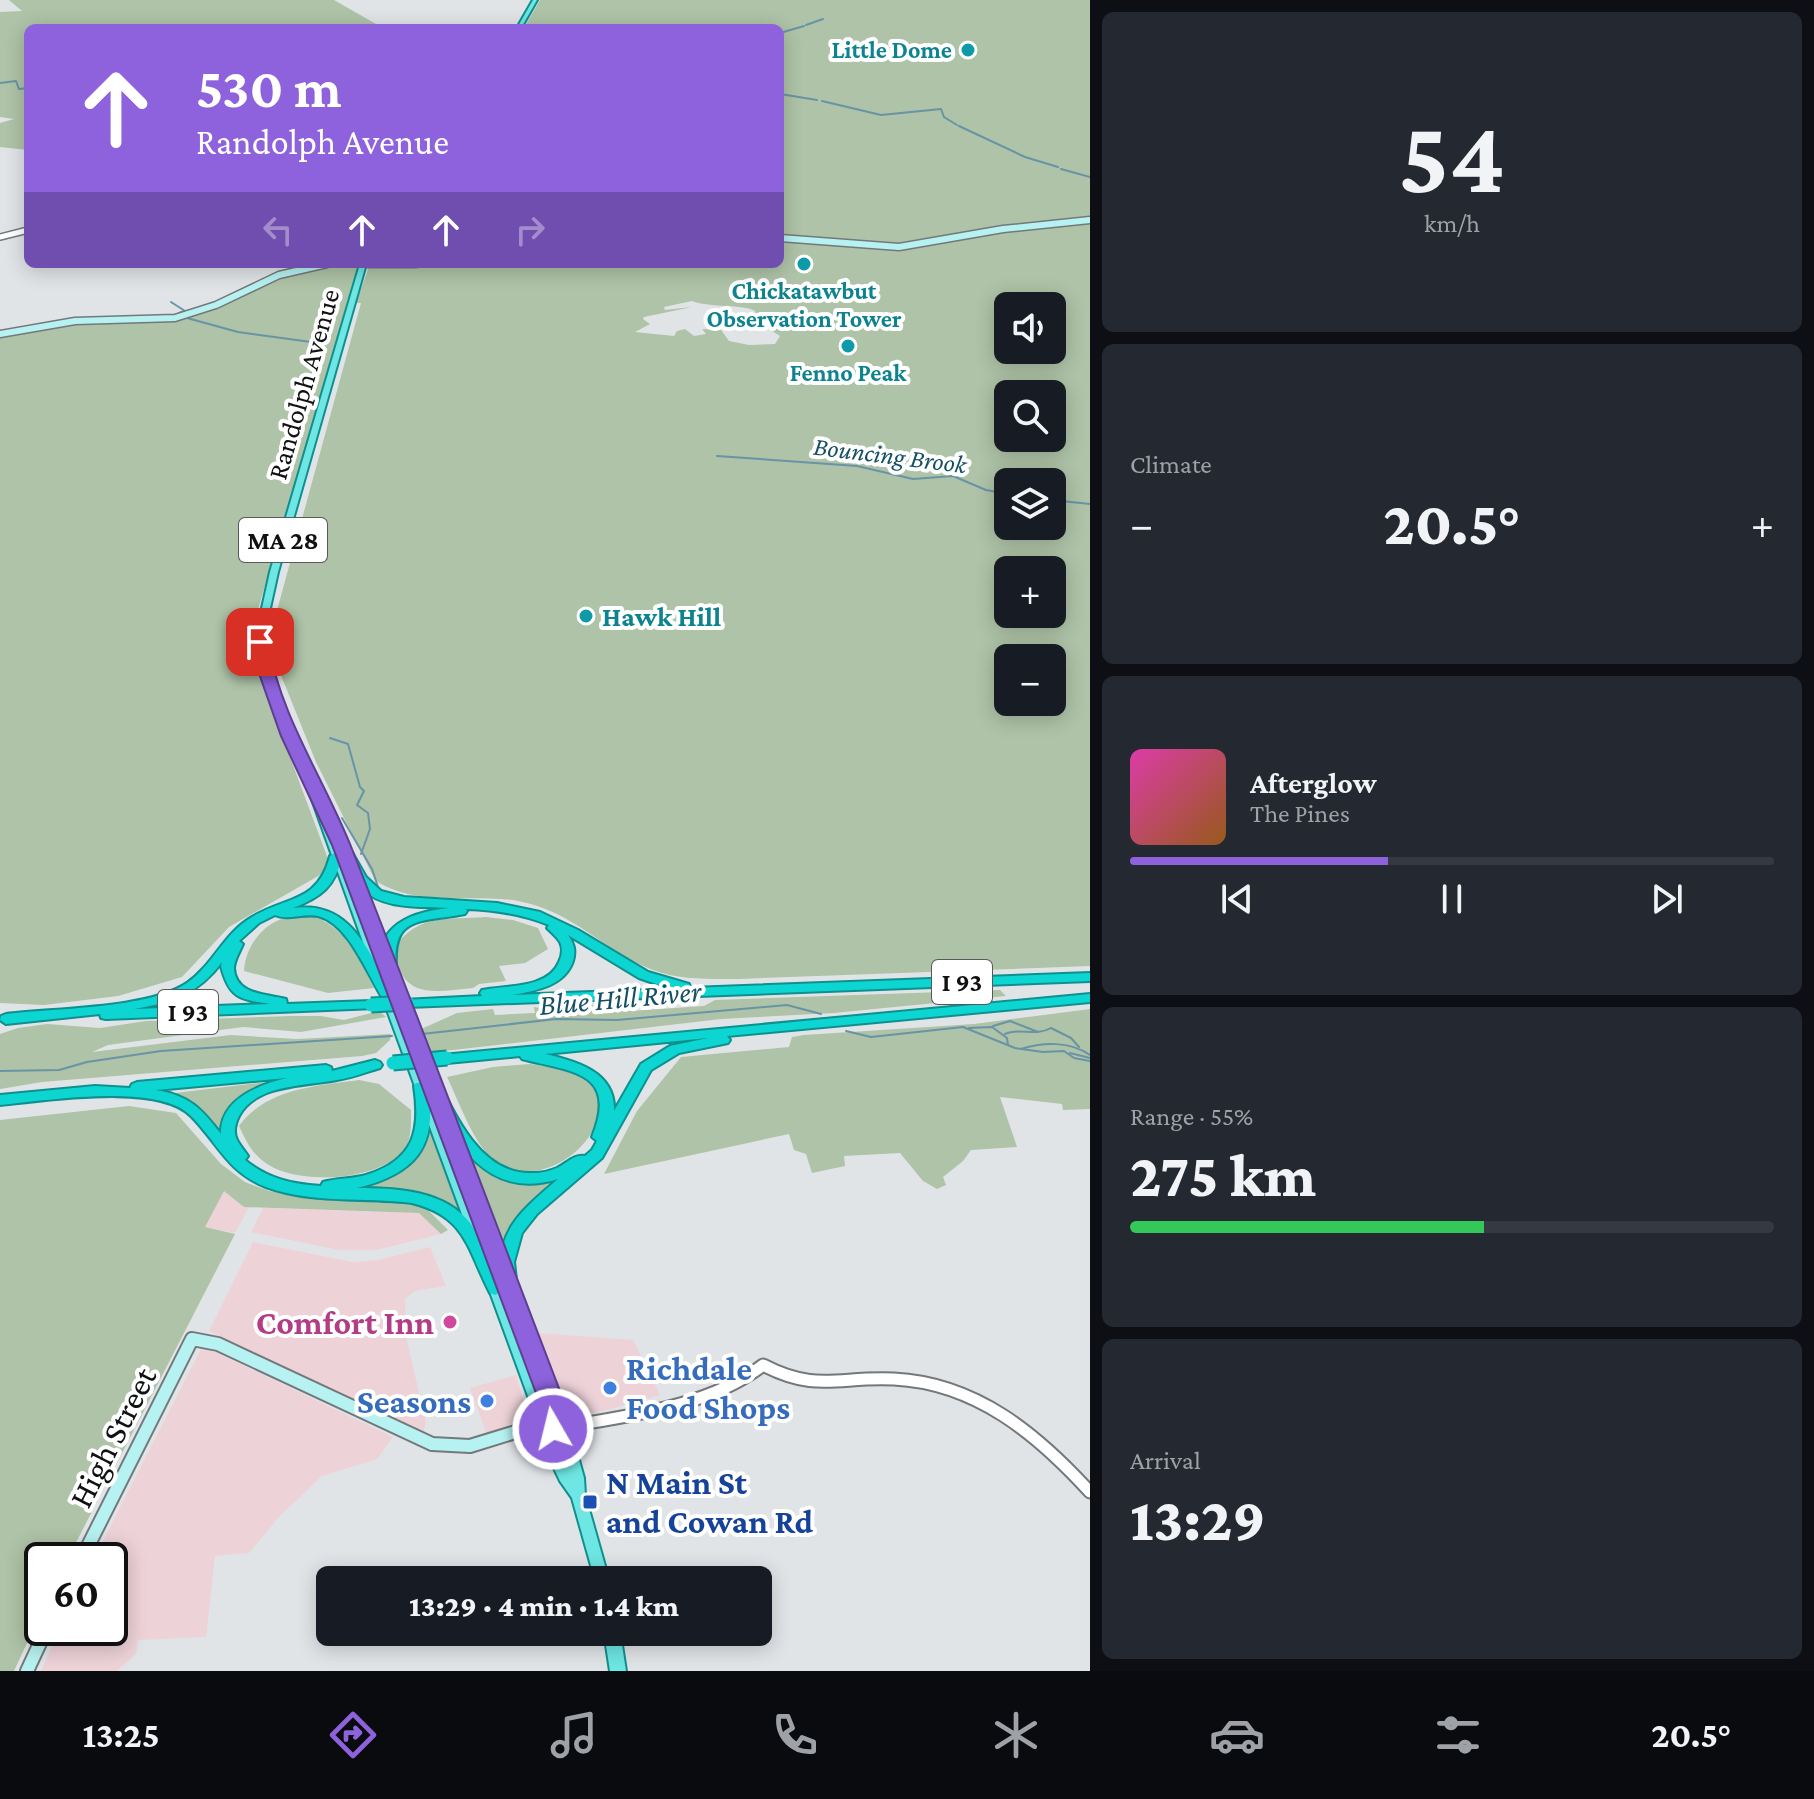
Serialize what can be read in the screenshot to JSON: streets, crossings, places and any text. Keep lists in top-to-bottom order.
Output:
{
  "streets": {
    "highway": ["I 93"],
    "main road": ["Randolph Avenue", "MA 28", "High Street"]
  },
  "crossings": [
    ["Randolph Avenue", "MA 28"],
    ["MA 28", "High Street"]
  ],
  "water": ["Bouncing Brook", "Blue Hill River"],
  "places": {
    "other": [
      "Little Dome",
      "Chickatawbut Observation Tower",
      "Fenno Peak",
      "Hawk Hill",
      "Comfort Inn",
      "Richdale Food Shops",
      "Seasons"
    ],
    "transit": ["N Main St and Cowan Rd"]
  },
  "page": {
    "tile": [
      ["54", "km/h"],
      "Climate",
      ["Range · 55%", "275 km"],
      ["Arrival", "13:29"]
    ],
    "turn": ["530 m", "Randolph Avenue"],
    "map_buttons": ["+", "−"],
    "heat": ["−", "20.5°", "+"],
    "song": ["Afterglow", "The Pines"],
    "limit": "60",
    "trip": "13:29 · 4 min · 1.4 km",
    "tabs": ["13:25", "20.5°"]
  }
}
